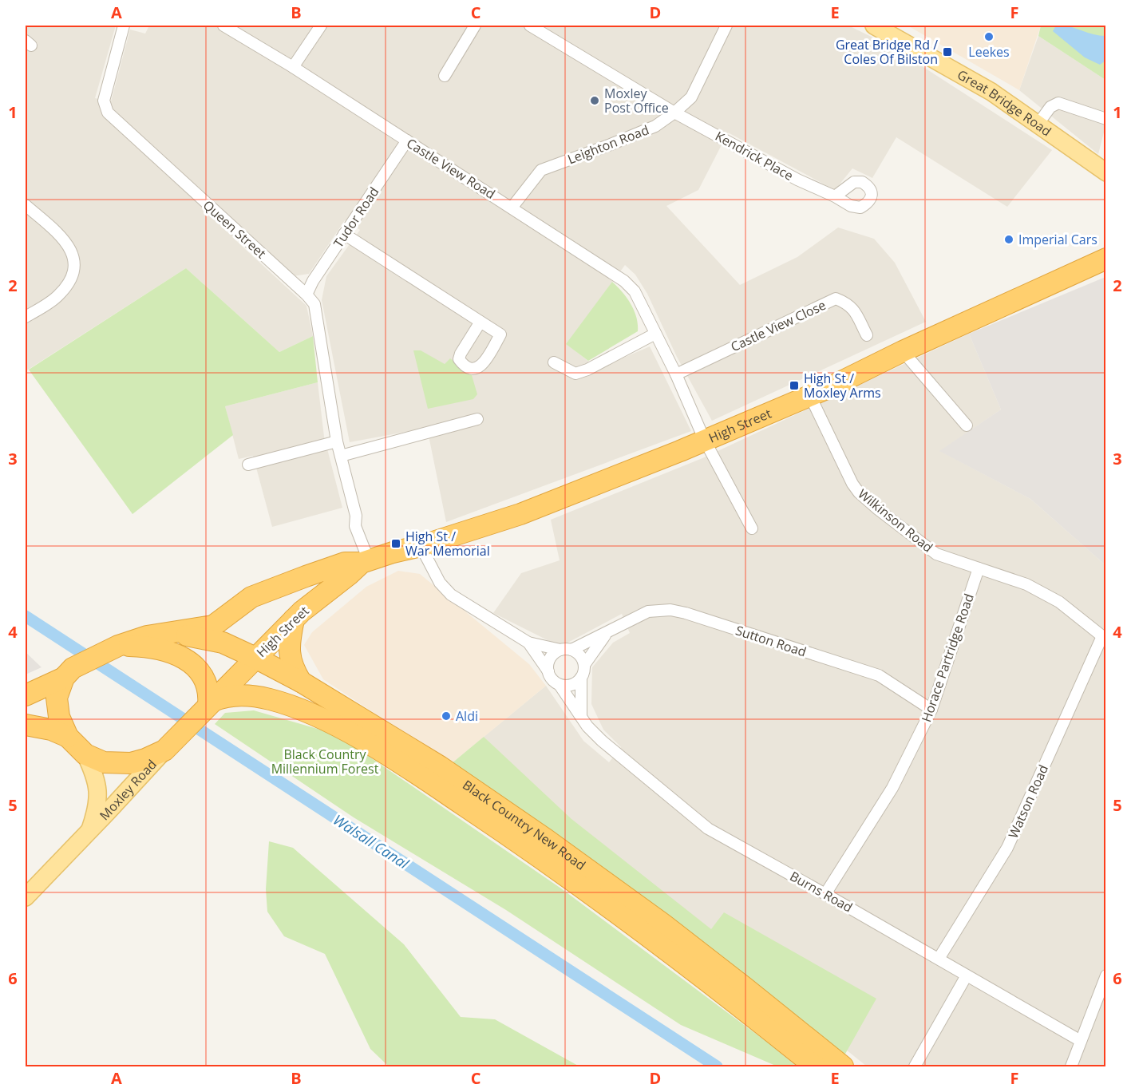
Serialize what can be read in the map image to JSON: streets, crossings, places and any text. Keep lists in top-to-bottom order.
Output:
{
  "streets": {
    "highway": ["High Street", "Black Country New Road"],
    "main road": ["Great Bridge Road", "Moxley Road"],
    "street": [
      "Leighton Road",
      "Kendrick Place",
      "Castle View Road",
      "Tudor Road",
      "Queen Street",
      "Castle View Close",
      "Wilkinson Road",
      "Sutton Road",
      "Horace Partridge Road",
      "Watson Road",
      "Burns Road"
    ]
  },
  "crossings": [
    ["Leighton Road", "Kendrick Place"],
    ["Leighton Road", "Castle View Road"],
    ["Castle View Road", "Tudor Road"],
    ["Castle View Road", "Castle View Close"],
    ["Castle View Road", "High Street"],
    ["Tudor Road", "Queen Street"],
    ["Queen Street", "High Street"],
    ["High Street", "Wilkinson Road"],
    ["High Street", "Moxley Road"],
    ["High Street", "Black Country New Road"],
    ["Wilkinson Road", "Horace Partridge Road"],
    ["Wilkinson Road", "Watson Road"],
    ["Sutton Road", "Horace Partridge Road"],
    ["Sutton Road", "Burns Road"],
    ["Horace Partridge Road", "Burns Road"],
    ["Moxley Road", "Black Country New Road"],
    ["Watson Road", "Burns Road"]
  ],
  "water": ["Walsall Canal"],
  "parks": ["Black Country Millennium Forest"],
  "places": {
    "other": [
      "Leekes",
      "Moxley Post Office",
      "Imperial Cars",
      "Aldi"
    ],
    "transit": ["Great Bridge Rd / Coles Of Bilston", "High St / Moxley Arms", "High St / War Memorial"]
  },
  "grid": {
    "columns": [
      "A",
      "B",
      "C",
      "D",
      "E",
      "F"
    ],
    "rows": [
      "1",
      "2",
      "3",
      "4",
      "5",
      "6"
    ]
  }
}
